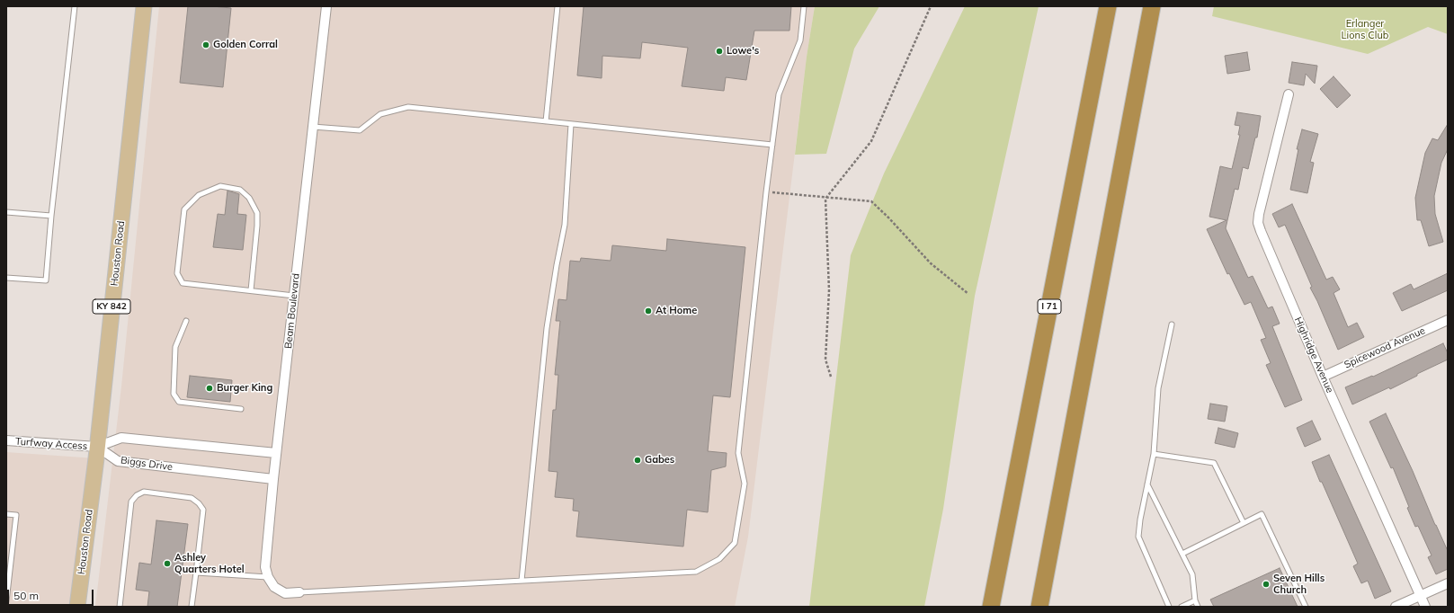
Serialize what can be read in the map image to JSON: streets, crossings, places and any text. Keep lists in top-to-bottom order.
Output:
{
  "streets": {
    "highway": ["I 71"],
    "main road": ["Houston Road", "KY 842"],
    "street": [
      "Beam Boulevard",
      "Spicewood Avenue",
      "Highridge Avenue",
      "Turfway Access",
      "Biggs Drive"
    ]
  },
  "crossings": [
    ["Houston Road", "Turfway Access"],
    ["Houston Road", "Biggs Drive"],
    ["Beam Boulevard", "Biggs Drive"],
    ["Spicewood Avenue", "Highridge Avenue"],
    ["Turfway Access", "Biggs Drive"]
  ],
  "parks": ["Erlanger Lions Club"],
  "places": [
    "Golden Corral",
    "Lowe's",
    "At Home",
    "Burger King",
    "Gabes",
    "Ashley Quarters Hotel",
    "Seven Hills Church"
  ],
  "scale_bar": "50 m"
}
